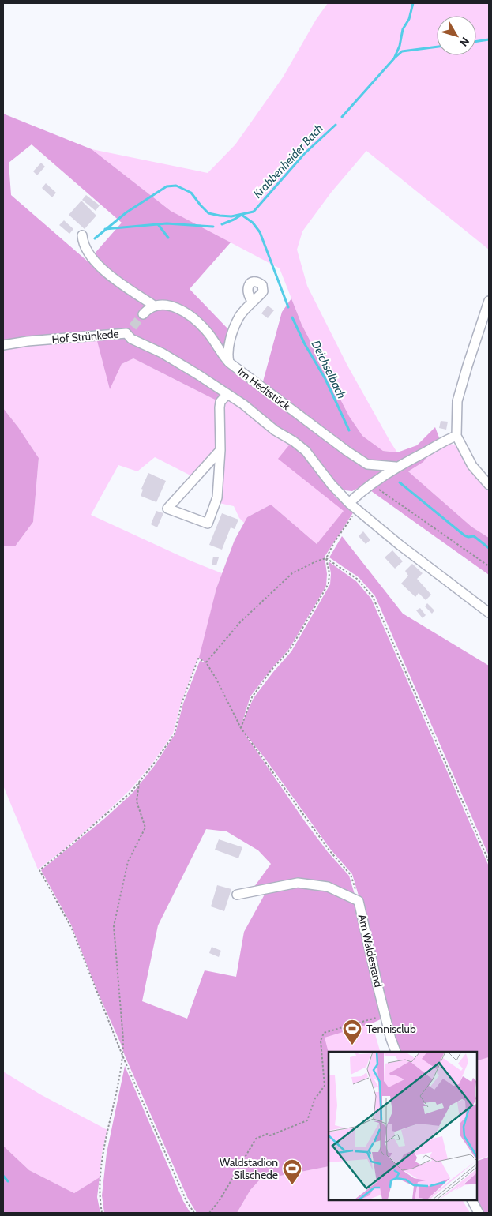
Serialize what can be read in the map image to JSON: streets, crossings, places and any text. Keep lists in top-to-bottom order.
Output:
{
  "streets": {
    "street": ["Hof Strünkede", "Im Hedtstück", "Am Waldesrand"]
  },
  "water": ["Krabbenheider Bach", "Deichselbach"],
  "places": {
    "sports": ["Tennisclub", "Waldstadion Silschede"]
  },
  "north": "bottom right"
}
